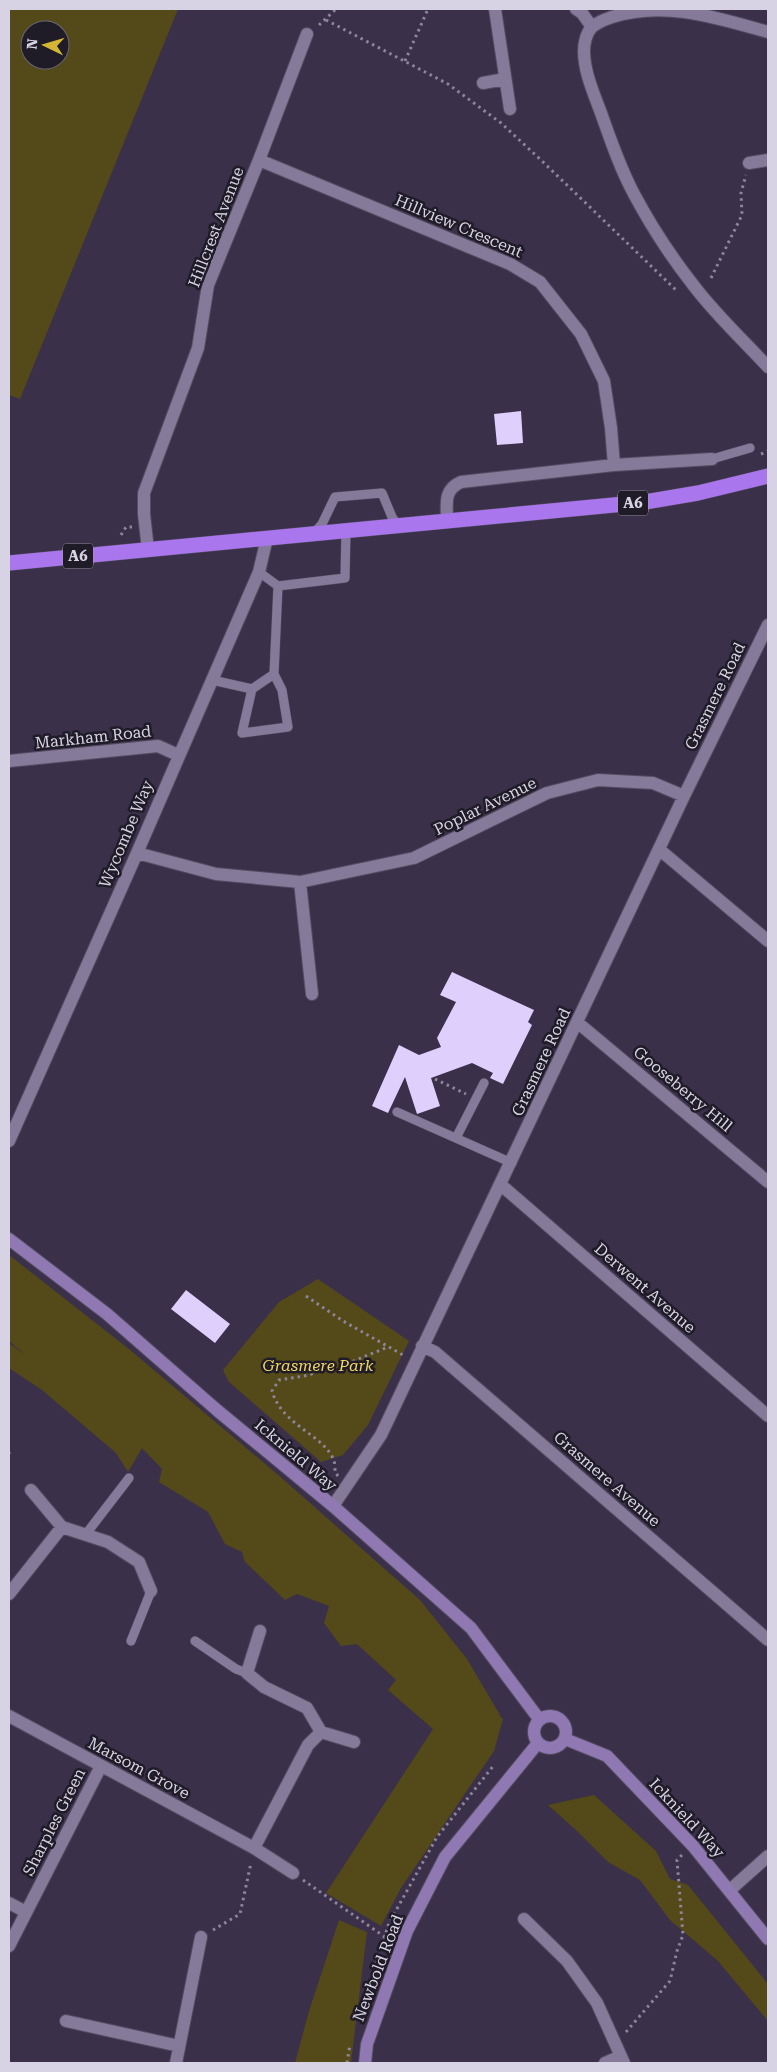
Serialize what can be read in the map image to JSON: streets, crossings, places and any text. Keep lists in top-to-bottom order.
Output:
{
  "streets": {
    "highway": ["A6"],
    "street": [
      "Hillview Crescent",
      "Hillcrest Avenue",
      "Grasmere Road",
      "Markham Road",
      "Poplar Avenue",
      "Wycombe Way",
      "Gooseberry Hill",
      "Derwent Avenue",
      "Icknield Way",
      "Grasmere Avenue",
      "Marsom Grove",
      "Sharples Green",
      "Newbold Road"
    ]
  },
  "crossings": [
    ["Hillview Crescent", "Hillcrest Avenue"],
    ["Hillcrest Avenue", "A6"],
    ["A6", "Wycombe Way"],
    ["Grasmere Road", "Poplar Avenue"],
    ["Grasmere Road", "Gooseberry Hill"],
    ["Grasmere Road", "Derwent Avenue"],
    ["Grasmere Road", "Icknield Way"],
    ["Grasmere Road", "Grasmere Avenue"],
    ["Markham Road", "Wycombe Way"],
    ["Poplar Avenue", "Wycombe Way"],
    ["Icknield Way", "Newbold Road"],
    ["Marsom Grove", "Sharples Green"]
  ],
  "parks": ["Grasmere Park"],
  "north": "left"
}
